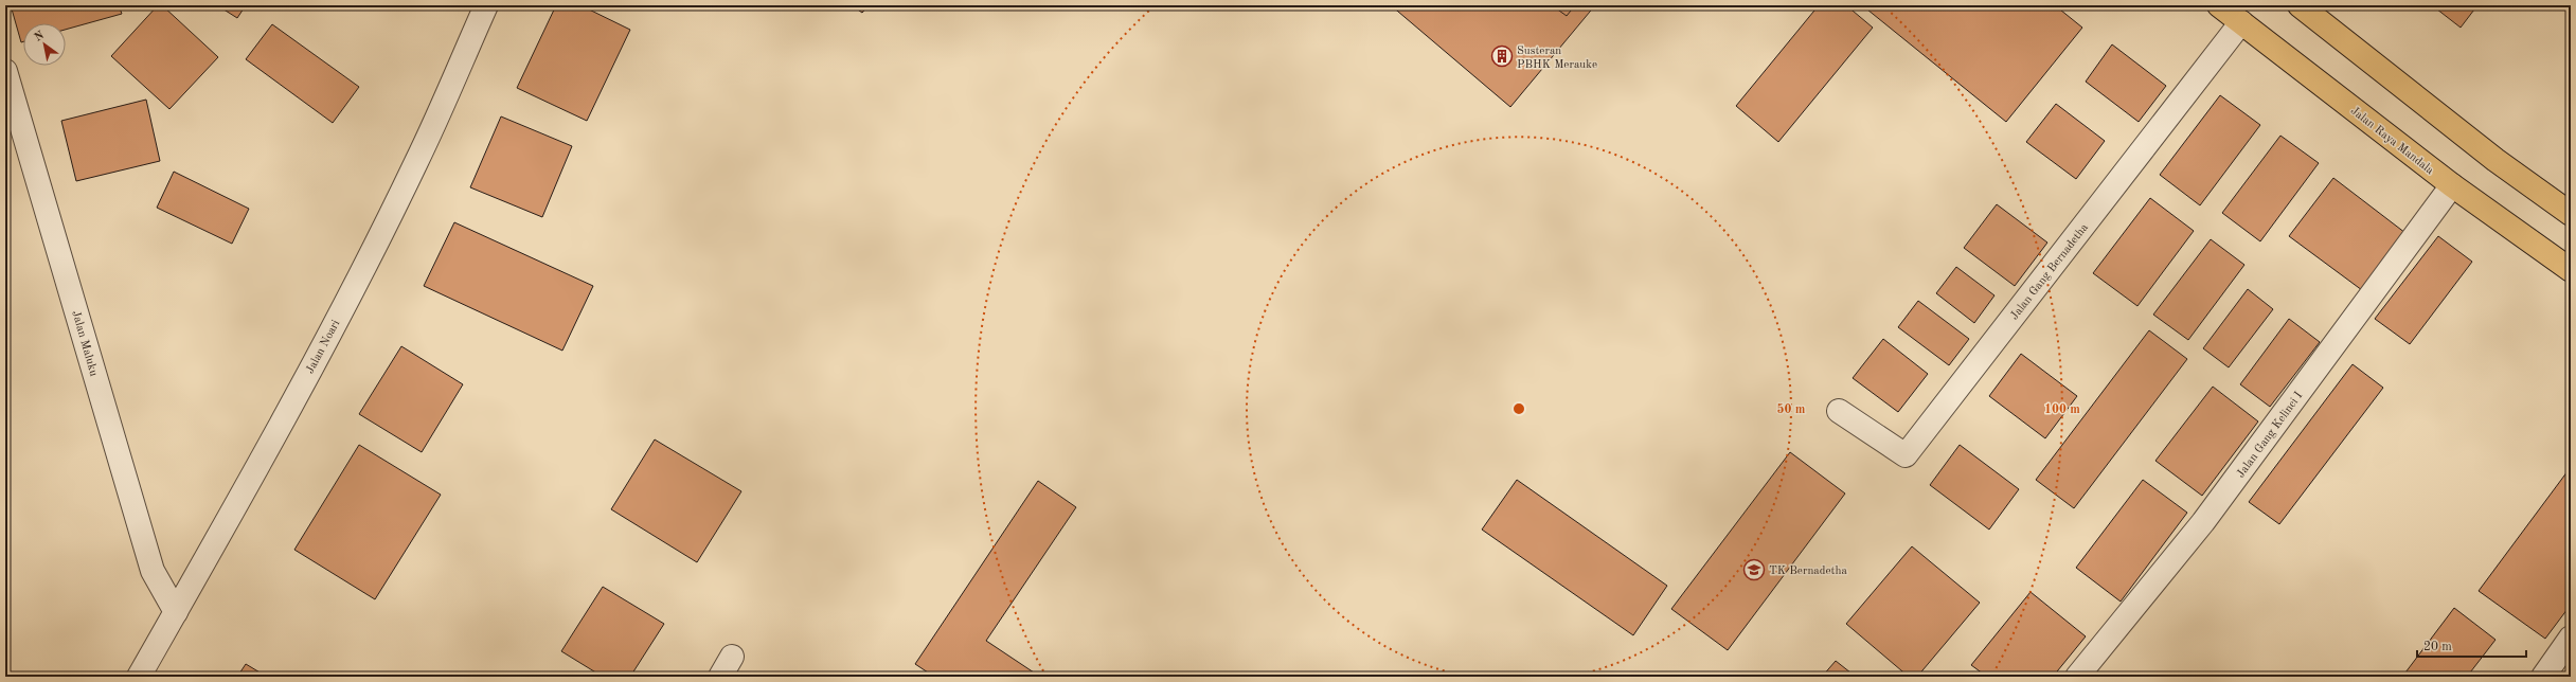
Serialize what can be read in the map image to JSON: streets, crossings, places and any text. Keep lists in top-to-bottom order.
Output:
{
  "streets": {
    "highway": ["Jalan Raya Mandala"],
    "street": [
      "Jalan Gang Bernadetha",
      "Jalan Maluku",
      "Jalan Noari",
      "Jalan Gang Kelinci I"
    ]
  },
  "crossings": [
    ["Jalan Raya Mandala", "Jalan Gang Bernadetha"],
    ["Jalan Raya Mandala", "Jalan Gang Kelinci I"],
    ["Jalan Maluku", "Jalan Noari"]
  ],
  "places": {
    "building": ["Susteran PBHK Merauke"],
    "school or university": ["TK Bernadetha"]
  },
  "scale_bar": "20 m",
  "north": "top left",
  "rings": ["50 m", "100 m"]
}
